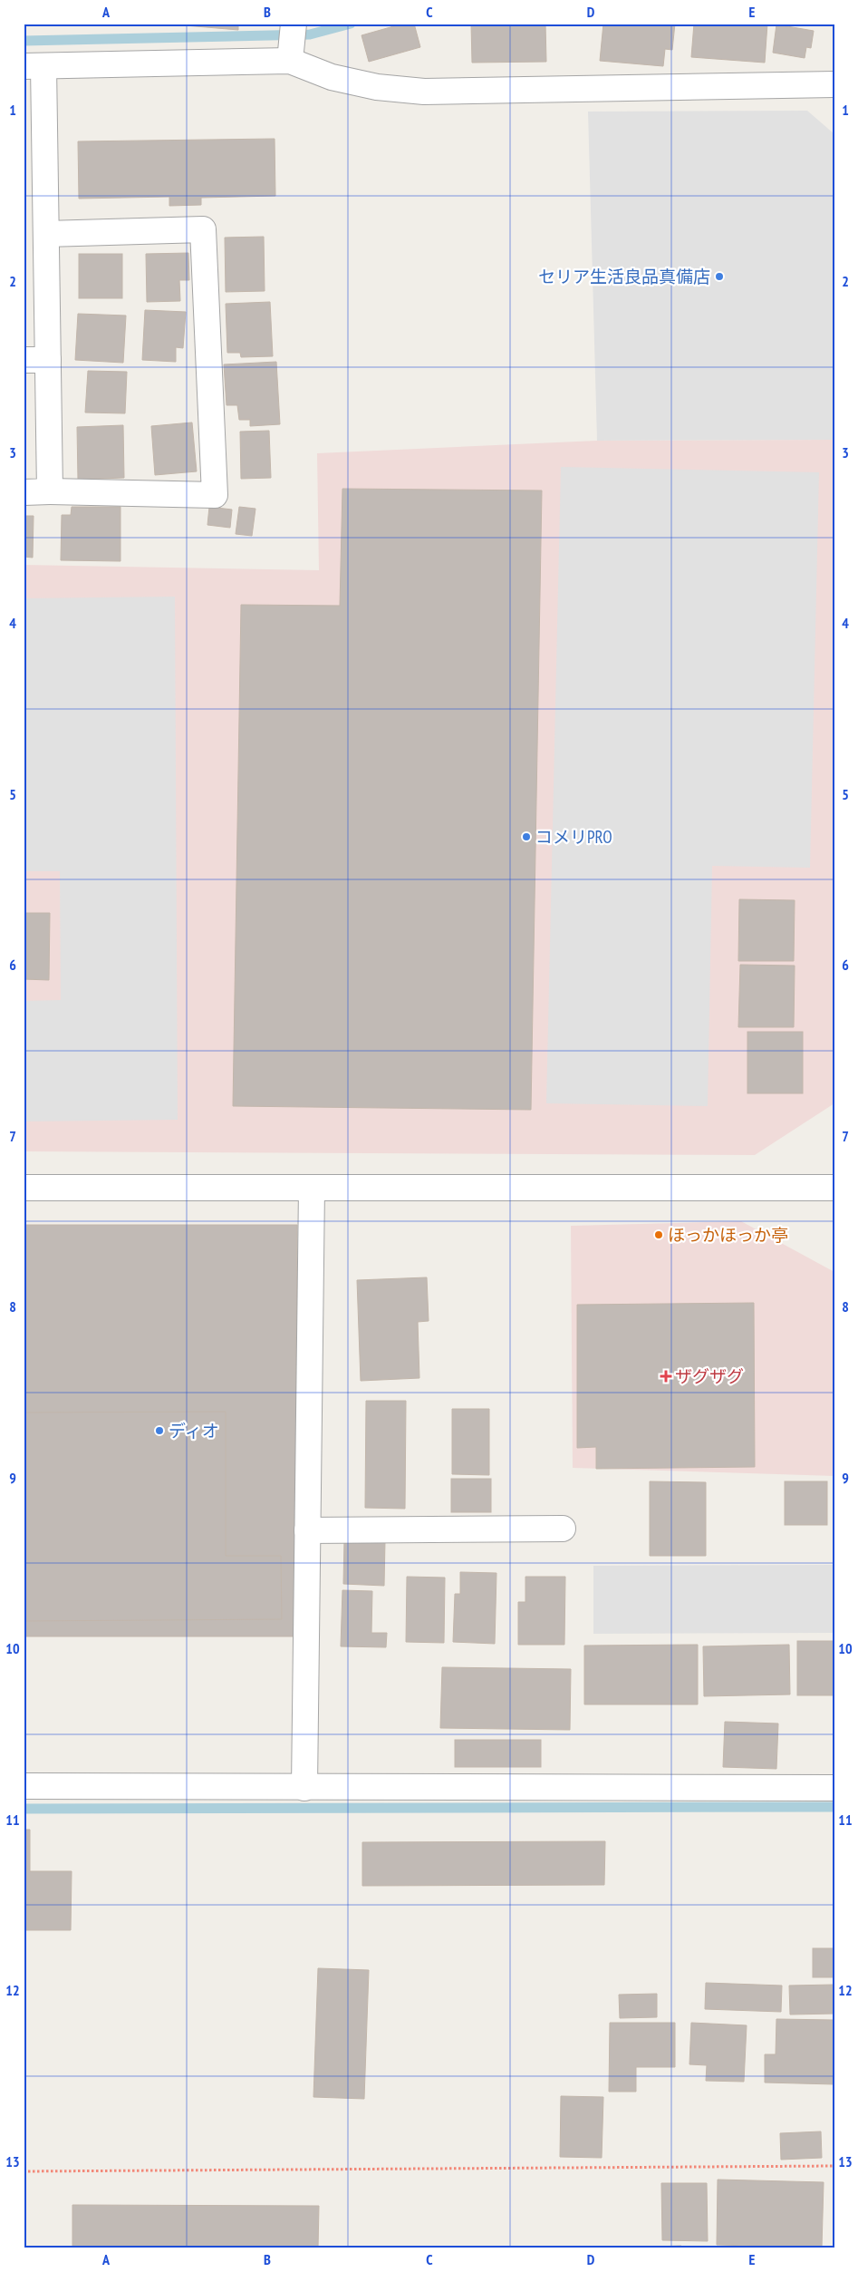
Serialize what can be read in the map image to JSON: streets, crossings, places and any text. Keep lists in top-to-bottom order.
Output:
{
  "places": {
    "other": [
      "セリア生活良品真備店",
      "コメリPRO",
      "ほっかほっか亭",
      "ディオ"
    ],
    "health": ["ザグザグ"]
  },
  "grid": {
    "columns": [
      "A",
      "B",
      "C",
      "D",
      "E"
    ],
    "rows": [
      "1",
      "2",
      "3",
      "4",
      "5",
      "6",
      "7",
      "8",
      "9",
      "10",
      "11",
      "12",
      "13"
    ]
  }
}
